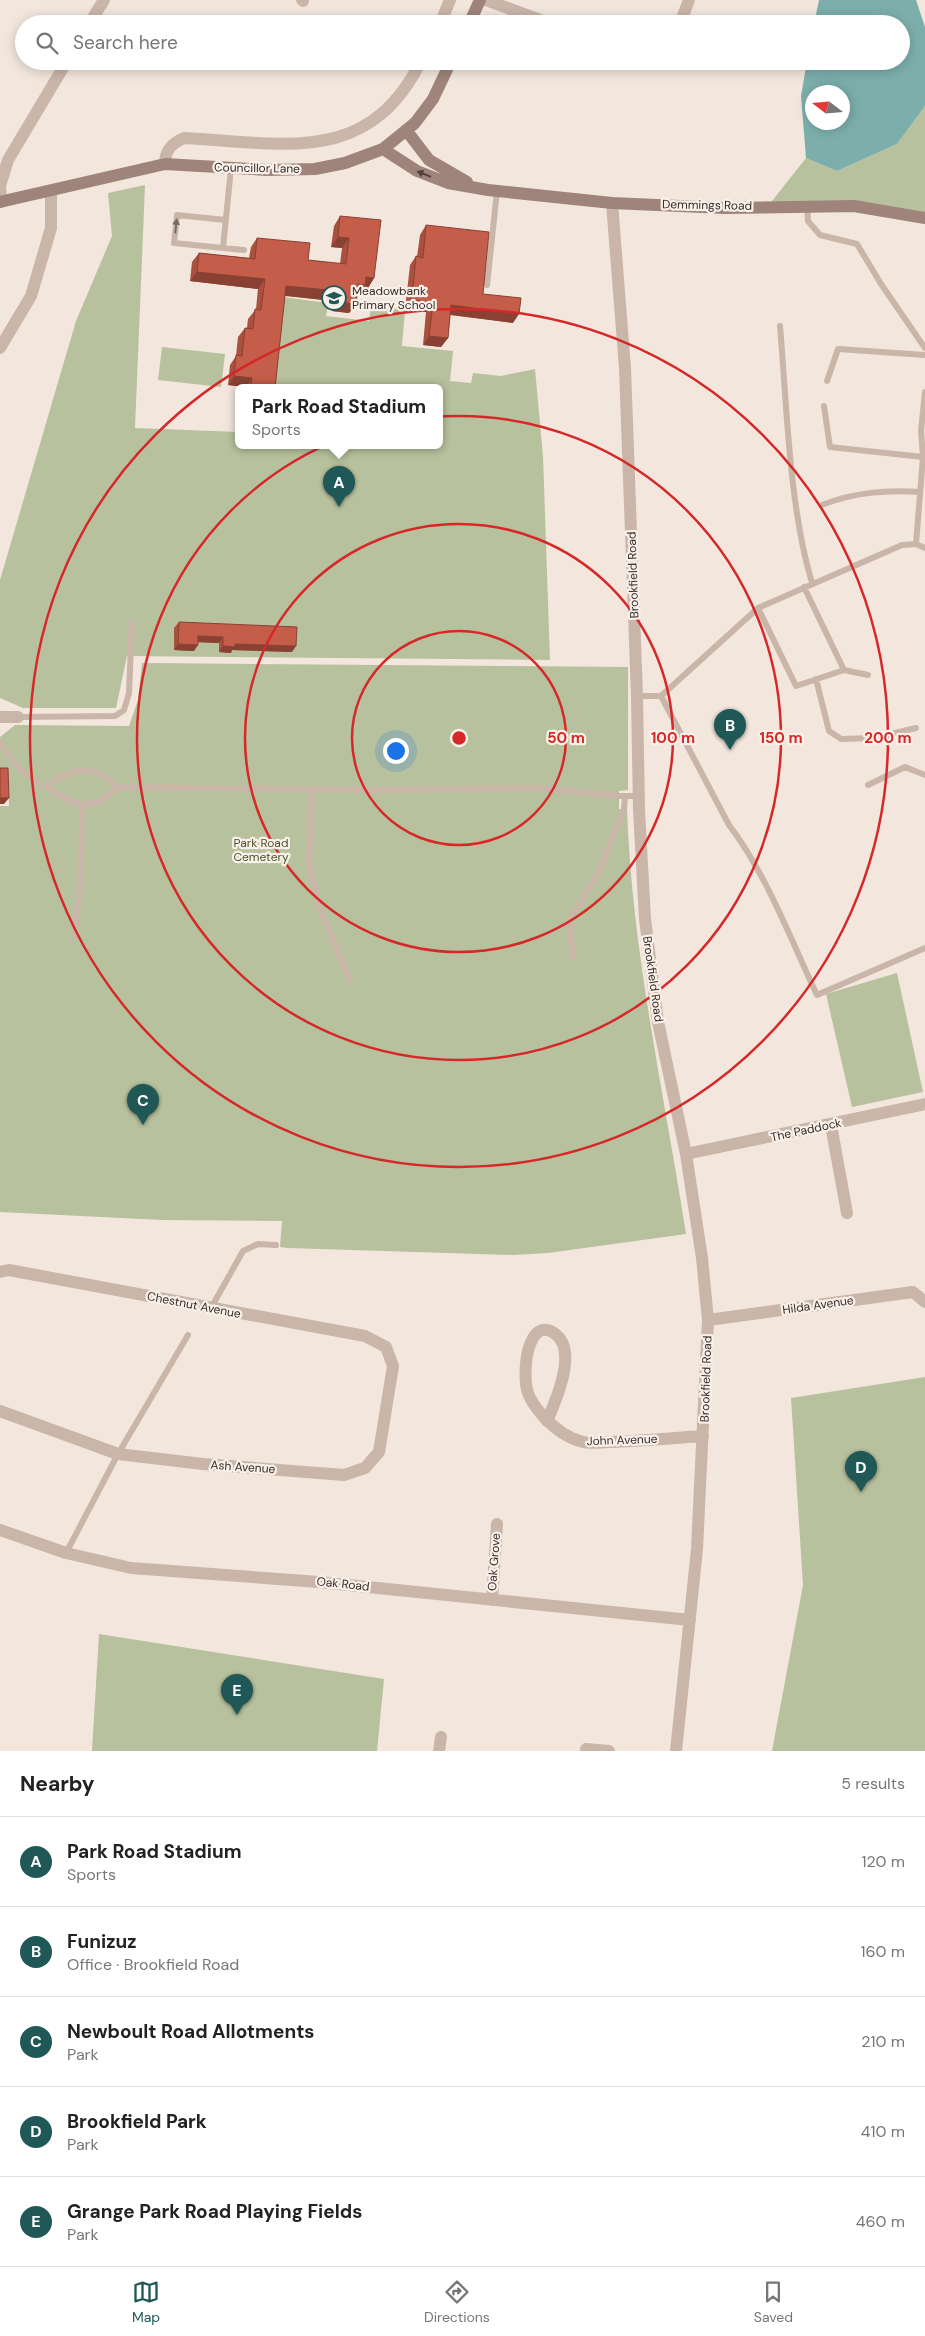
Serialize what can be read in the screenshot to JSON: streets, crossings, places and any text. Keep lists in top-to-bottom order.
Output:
{
  "streets": {
    "street": [
      "Councillor Lane",
      "Demmings Road",
      "Brookfield Road",
      "The Paddock",
      "Chestnut Avenue",
      "Hilda Avenue",
      "John Avenue",
      "Ash Avenue",
      "Oak Grove",
      "Oak Road"
    ]
  },
  "crossings": [
    ["Councillor Lane", "Demmings Road"],
    ["Demmings Road", "Brookfield Road"],
    ["Brookfield Road", "The Paddock"],
    ["Brookfield Road", "Hilda Avenue"],
    ["Brookfield Road", "John Avenue"],
    ["Brookfield Road", "Oak Road"],
    ["Chestnut Avenue", "Ash Avenue"],
    ["Oak Grove", "Oak Road"]
  ],
  "parks": ["Park Road Cemetery"],
  "places": {
    "school or university": ["Meadowbank Primary School"]
  },
  "north": "left",
  "page": {
    "search": "Search here",
    "popup": ["Park Road Stadium", "Sports"],
    "pins": [
      "A",
      "B",
      "C",
      "D",
      "E"
    ],
    "heading": ["Nearby", "5 results"],
    "list": [
      {
        "mark": "A",
        "name": "Park Road Stadium",
        "note": "Sports",
        "value": "120 m"
      },
      {
        "mark": "B",
        "name": "Funizuz",
        "note": "Office · Brookfield Road",
        "value": "160 m"
      },
      {
        "mark": "C",
        "name": "Newboult Road Allotments",
        "note": "Park",
        "value": "210 m"
      },
      {
        "mark": "D",
        "name": "Brookfield Park",
        "note": "Park",
        "value": "410 m"
      },
      {
        "mark": "E",
        "name": "Grange Park Road Playing Fields",
        "note": "Park",
        "value": "460 m"
      }
    ],
    "nav": ["Map", "Directions", "Saved"]
  },
  "rings": [
    "50 m",
    "100 m",
    "150 m",
    "200 m"
  ]
}
